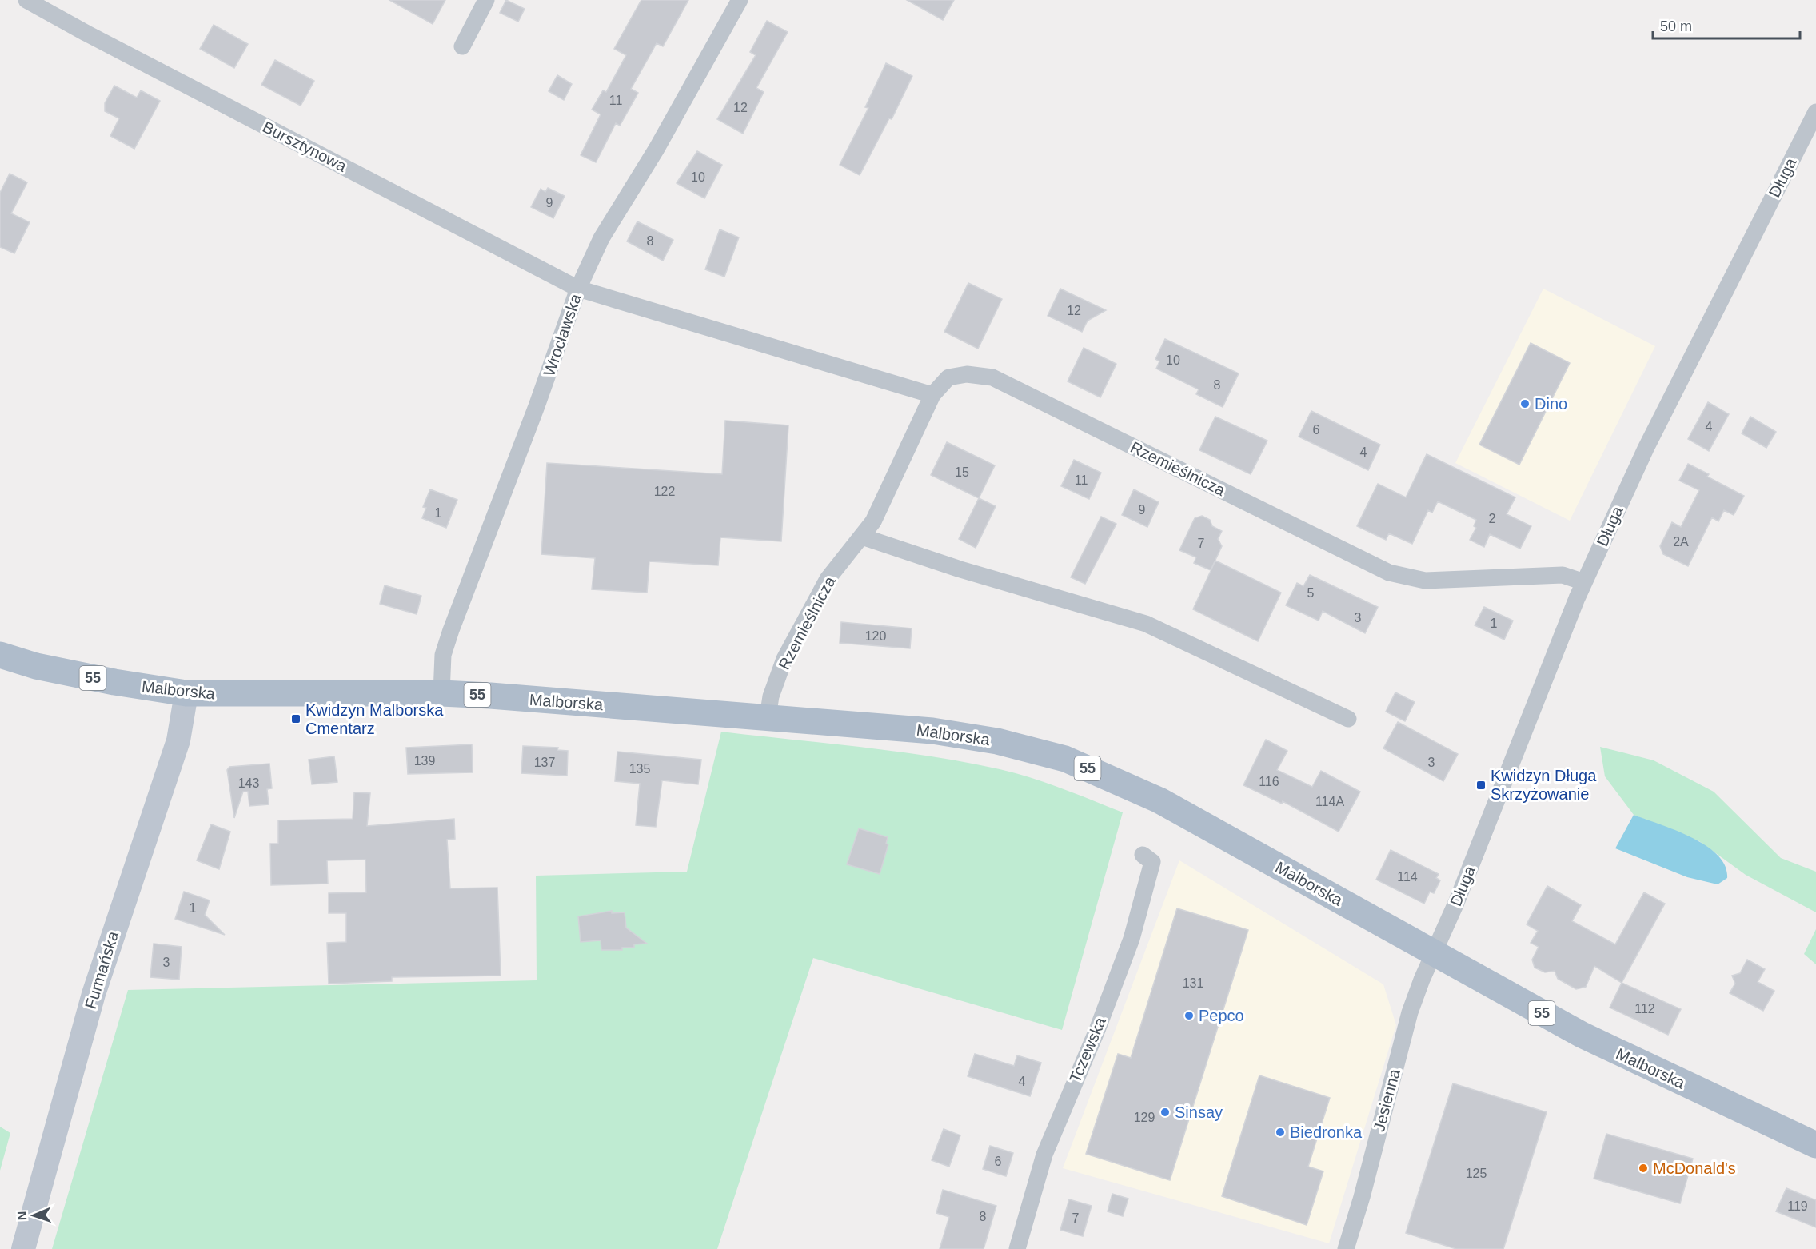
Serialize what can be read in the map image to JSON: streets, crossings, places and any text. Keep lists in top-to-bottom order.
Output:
{
  "streets": {
    "main road": ["55", "Malborska"],
    "street": [
      "Bursztynowa",
      "Długa",
      "Wrocławska",
      "Rzemieślnicza",
      "Furmańska",
      "Tczewska",
      "Jesienna"
    ]
  },
  "crossings": [
    ["Bursztynowa", "Wrocławska"],
    ["Bursztynowa", "Rzemieślnicza"],
    ["Długa", "Rzemieślnicza"],
    ["Długa", "Malborska"],
    ["Długa", "Jesienna"],
    ["Wrocławska", "Malborska"],
    ["Rzemieślnicza", "Malborska"],
    ["Malborska", "Furmańska"],
    ["Malborska", "Jesienna"]
  ],
  "places": {
    "other": [
      "Dino",
      "Pepco",
      "Sinsay",
      "Biedronka",
      "McDonald's"
    ],
    "transit": ["Kwidzyn Malborska Cmentarz", "Kwidzyn Długa Skrzyżowanie"]
  },
  "house_numbers": [
    "11",
    "12",
    "10",
    "9",
    "8",
    "12",
    "10",
    "8",
    "4",
    "6",
    "4",
    "15",
    "11",
    "122",
    "9",
    "1",
    "2",
    "2A",
    "7",
    "5",
    "3",
    "1",
    "120",
    "139",
    "137",
    "3",
    "135",
    "116",
    "143",
    "114A",
    "114",
    "1",
    "3",
    "131",
    "112",
    "4",
    "129",
    "6",
    "125",
    "119",
    "8",
    "7"
  ],
  "scale_bar": "50 m",
  "north": "left"
}
